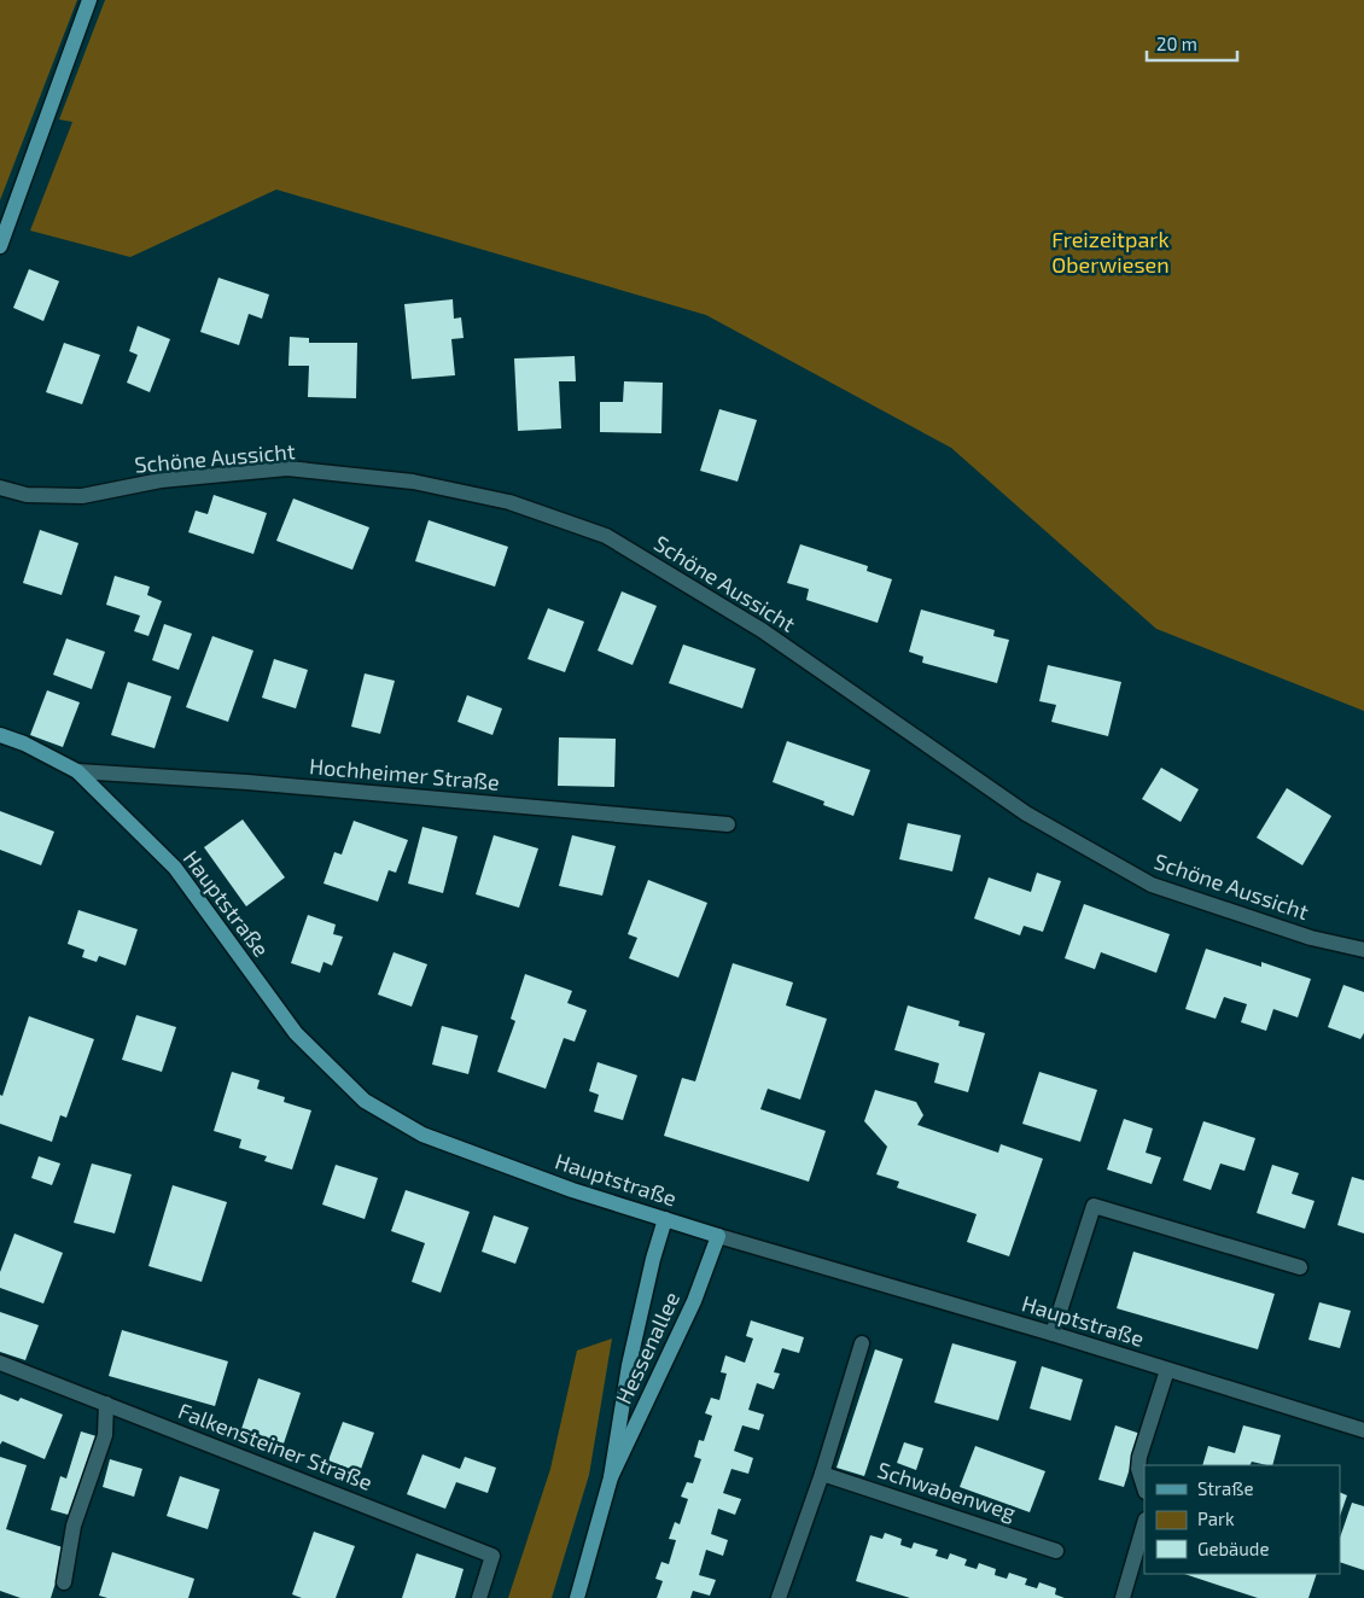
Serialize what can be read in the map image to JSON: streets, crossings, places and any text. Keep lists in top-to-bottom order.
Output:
{
  "streets": {
    "main road": ["Hauptstraße", "Hessenallee"],
    "street": [
      "Schöne Aussicht",
      "Hochheimer Straße",
      "Falkensteiner Straße",
      "Schwabenweg"
    ]
  },
  "crossings": [
    ["Hochheimer Straße", "Hauptstraße"],
    ["Hauptstraße", "Hessenallee"]
  ],
  "parks": ["Freizeitpark Oberwiesen"],
  "legend": ["Straße", "Park", "Gebäude"],
  "scale_bar": "20 m"
}
